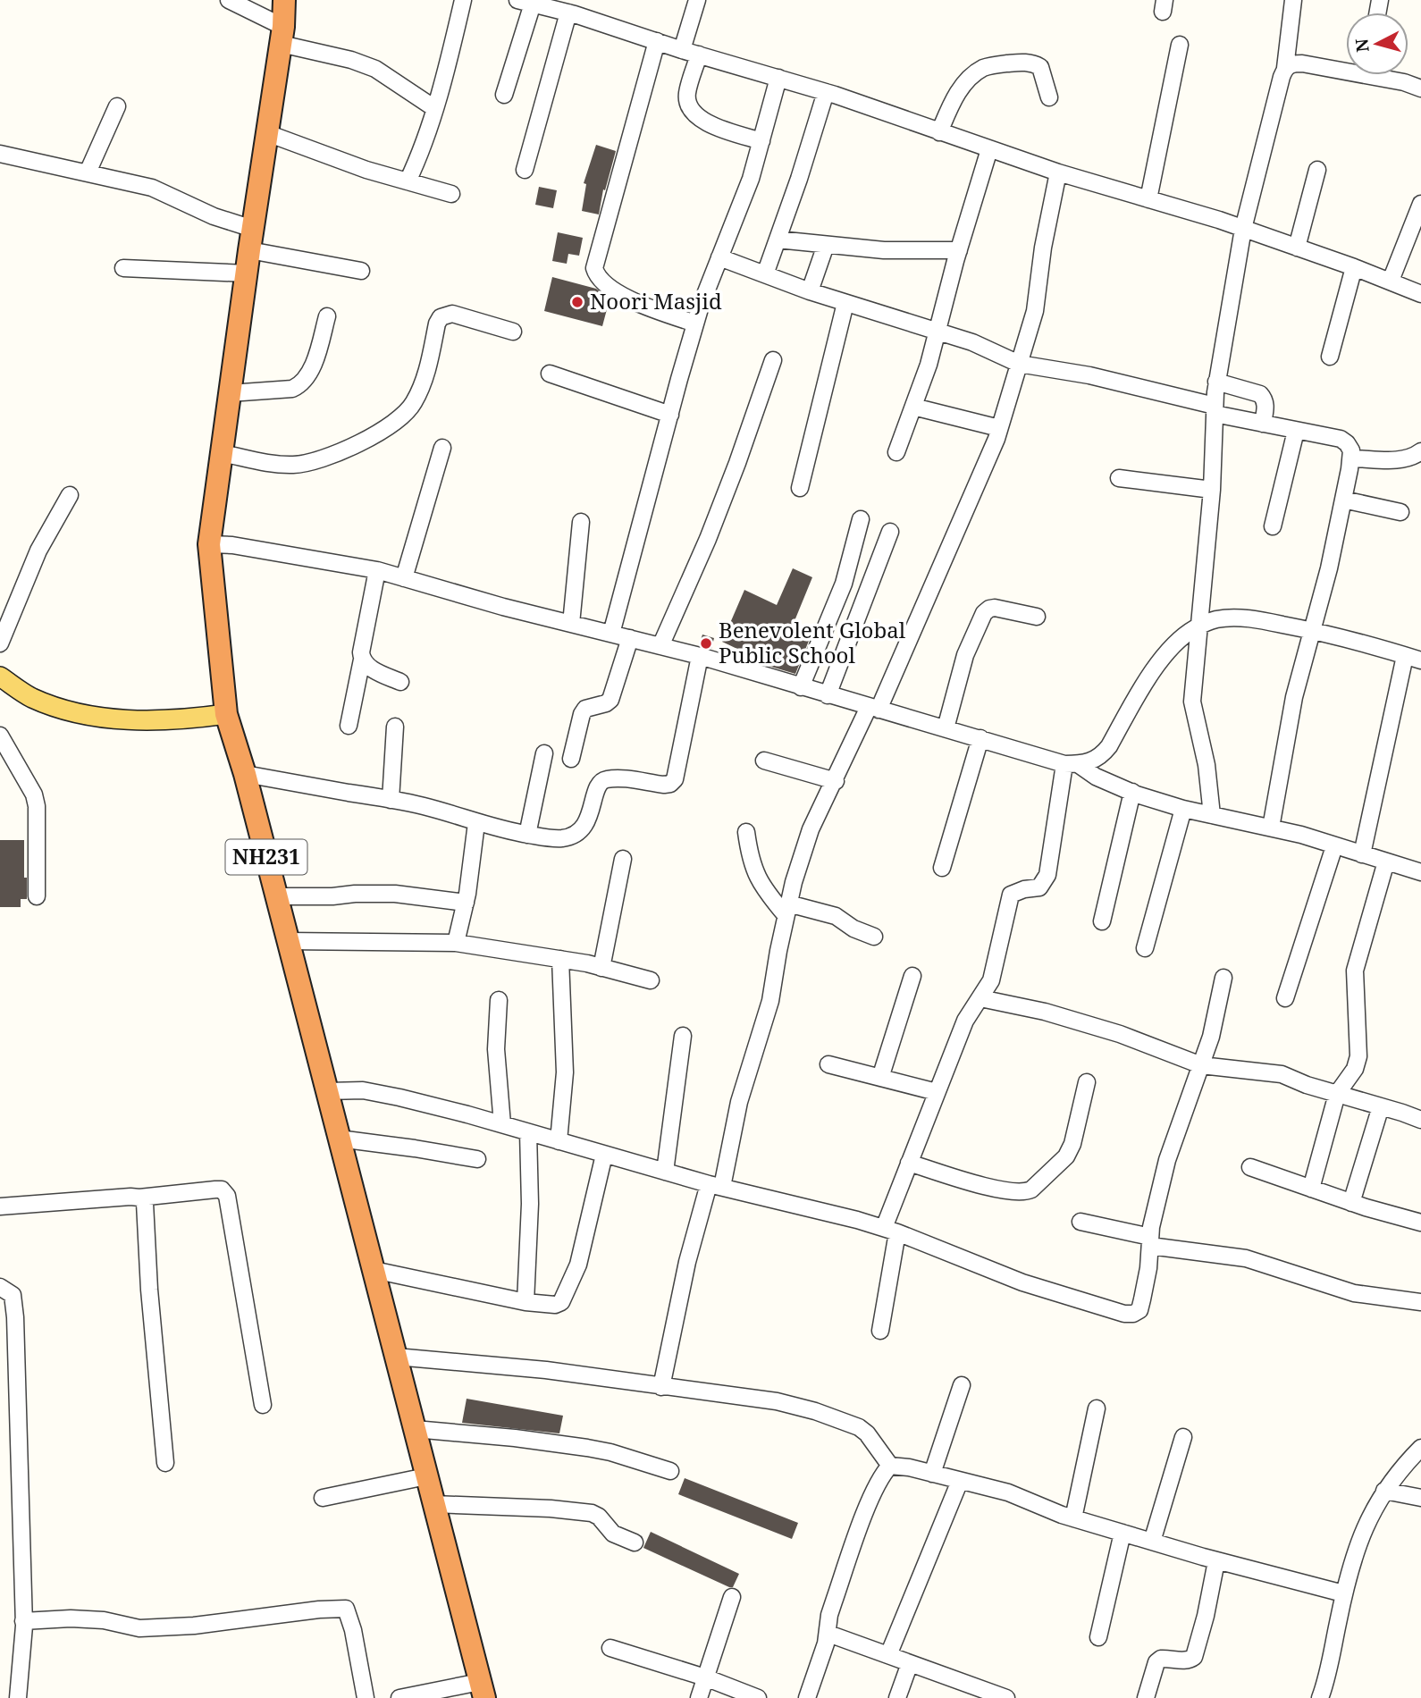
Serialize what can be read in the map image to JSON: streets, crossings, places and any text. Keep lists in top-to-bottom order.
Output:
{
  "streets": {
    "highway": ["NH231"]
  },
  "places": ["Noori Masjid", "Benevolent Global Public School"],
  "north": "left"
}
